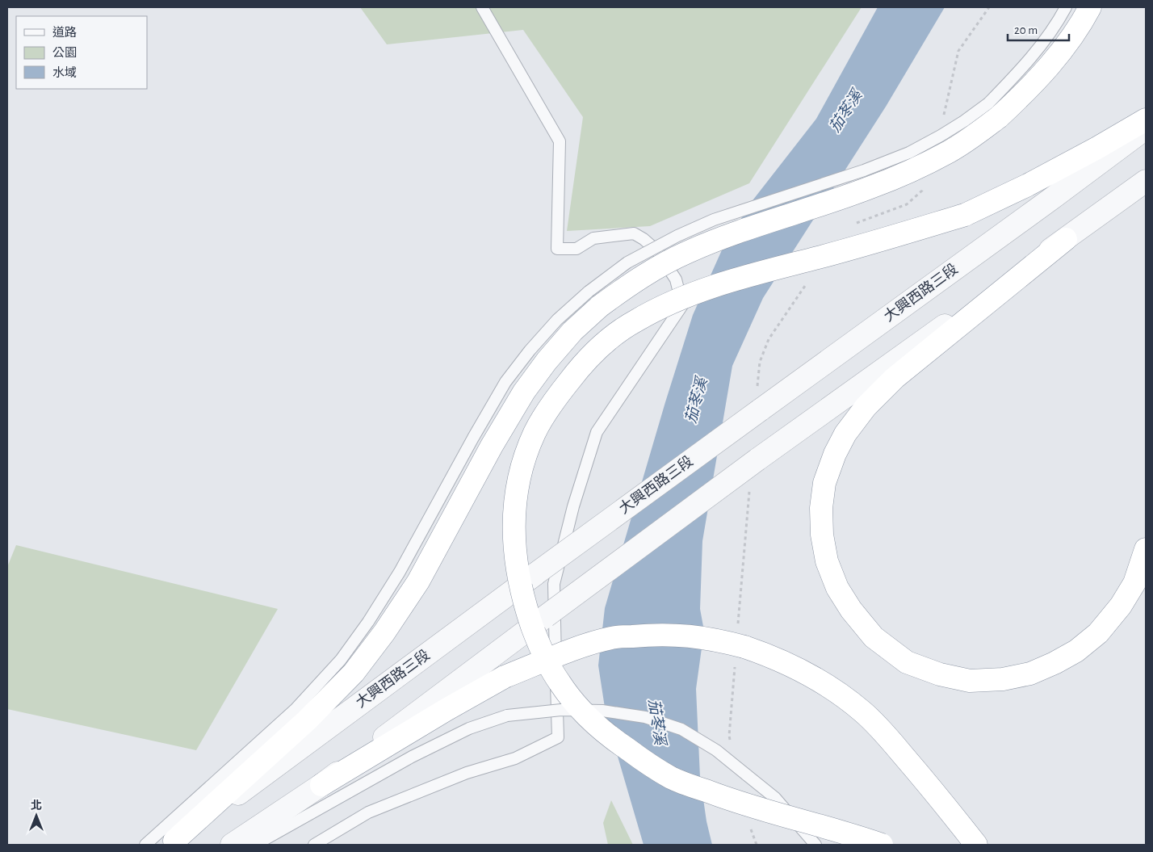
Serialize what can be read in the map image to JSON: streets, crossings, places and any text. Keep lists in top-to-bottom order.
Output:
{
  "streets": {
    "street": ["大興西路三段"]
  },
  "water": ["茄苳溪"],
  "legend": ["道路", "公園", "水域"],
  "scale_bar": "20 m",
  "north": "top"
}
